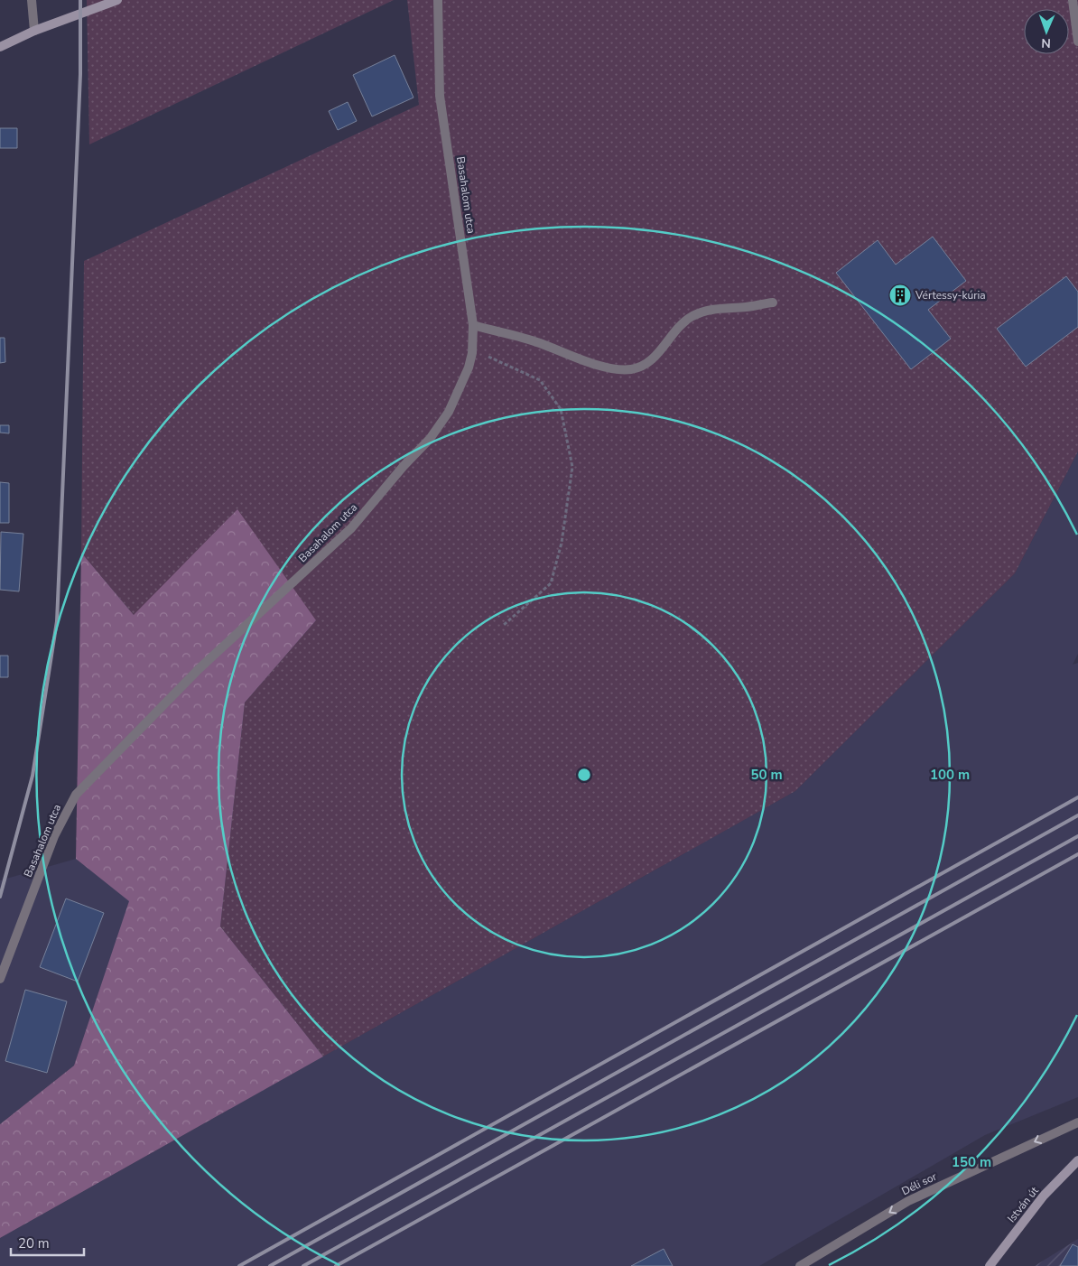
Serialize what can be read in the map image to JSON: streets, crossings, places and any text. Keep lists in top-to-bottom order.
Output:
{
  "streets": {
    "street": ["Basahalom utca", "Déli sor", "István út"]
  },
  "one_way": ["Déli sor"],
  "places": {
    "building": ["Vértessy-kúria"]
  },
  "scale_bar": "20 m",
  "north": "bottom",
  "rings": ["50 m", "100 m", "150 m"]
}
